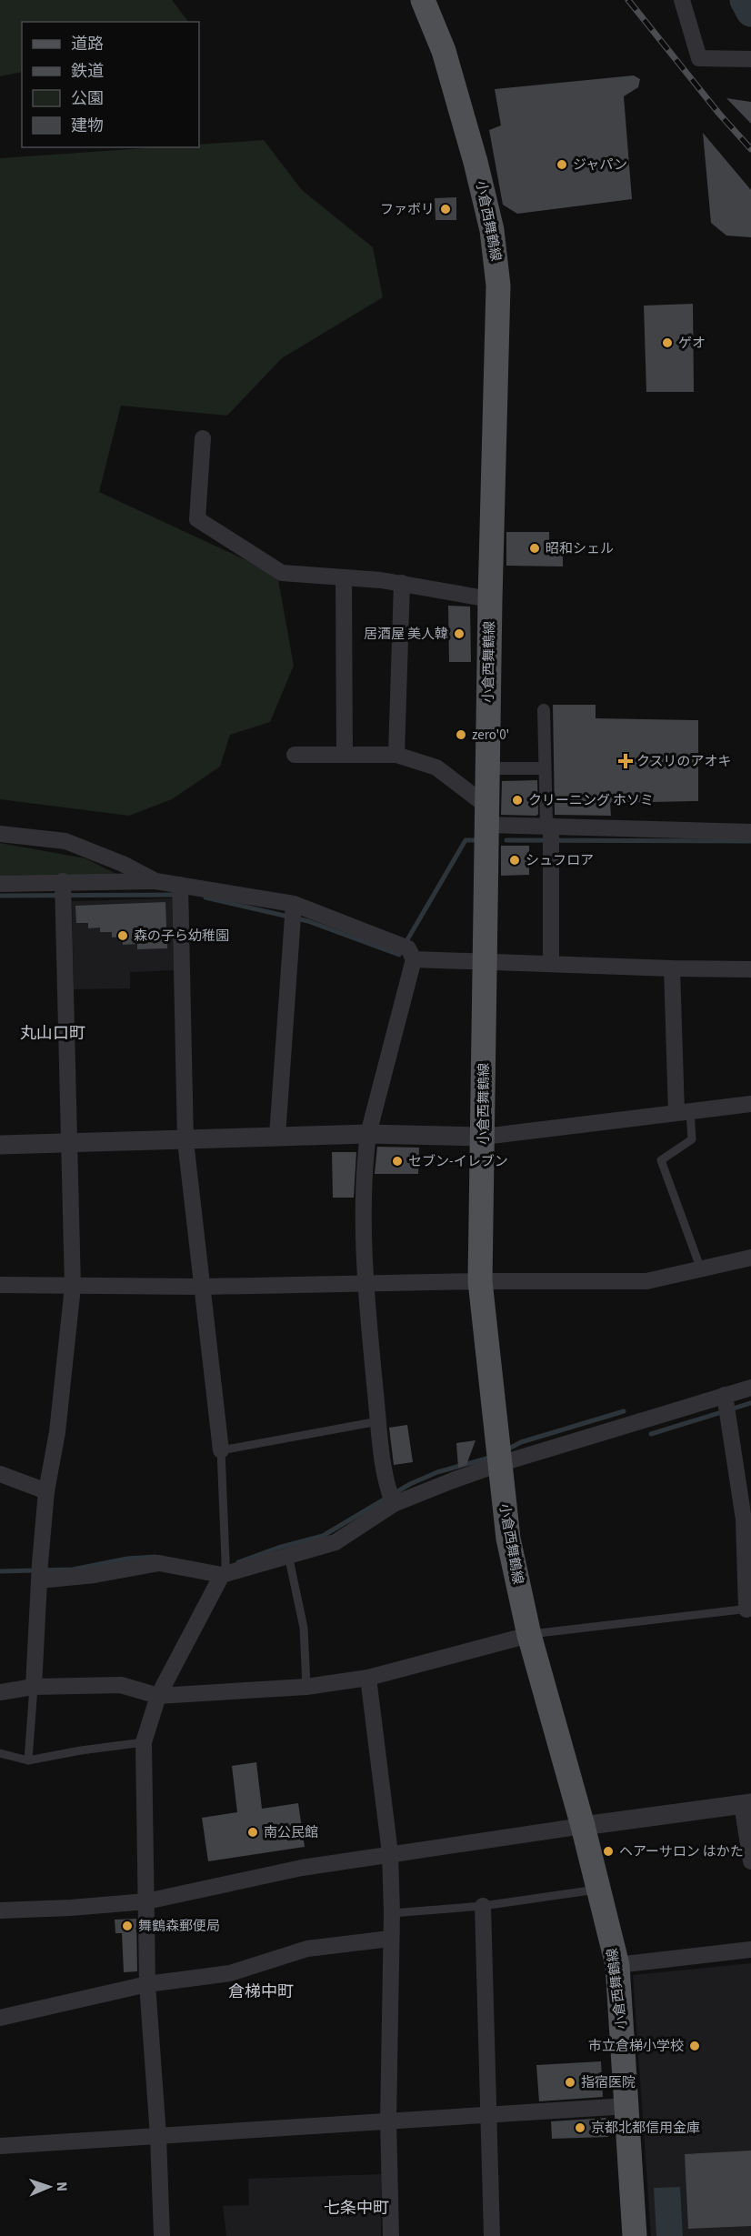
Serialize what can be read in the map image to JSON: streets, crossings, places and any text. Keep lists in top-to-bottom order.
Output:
{
  "streets": {
    "main road": ["小倉西舞鶴線"]
  },
  "districts": ["丸山口町", "倉梯中町", "七条中町"],
  "places": {
    "other": [
      "ジャパン",
      "ファボリ",
      "ゲオ",
      "昭和シェル",
      "居酒屋 美人韓",
      "zero'0'",
      "クリーニング ホソミ",
      "シュフロア",
      "森の子ら幼稚園",
      "セブン-イレブン",
      "南公民館",
      "ヘアーサロン はかた",
      "舞鶴森郵便局",
      "市立倉梯小学校",
      "指宿医院",
      "京都北都信用金庫"
    ],
    "health": ["クスリのアオキ"]
  },
  "legend": [
    "道路",
    "鉄道",
    "公園",
    "建物"
  ],
  "north": "right"
}
